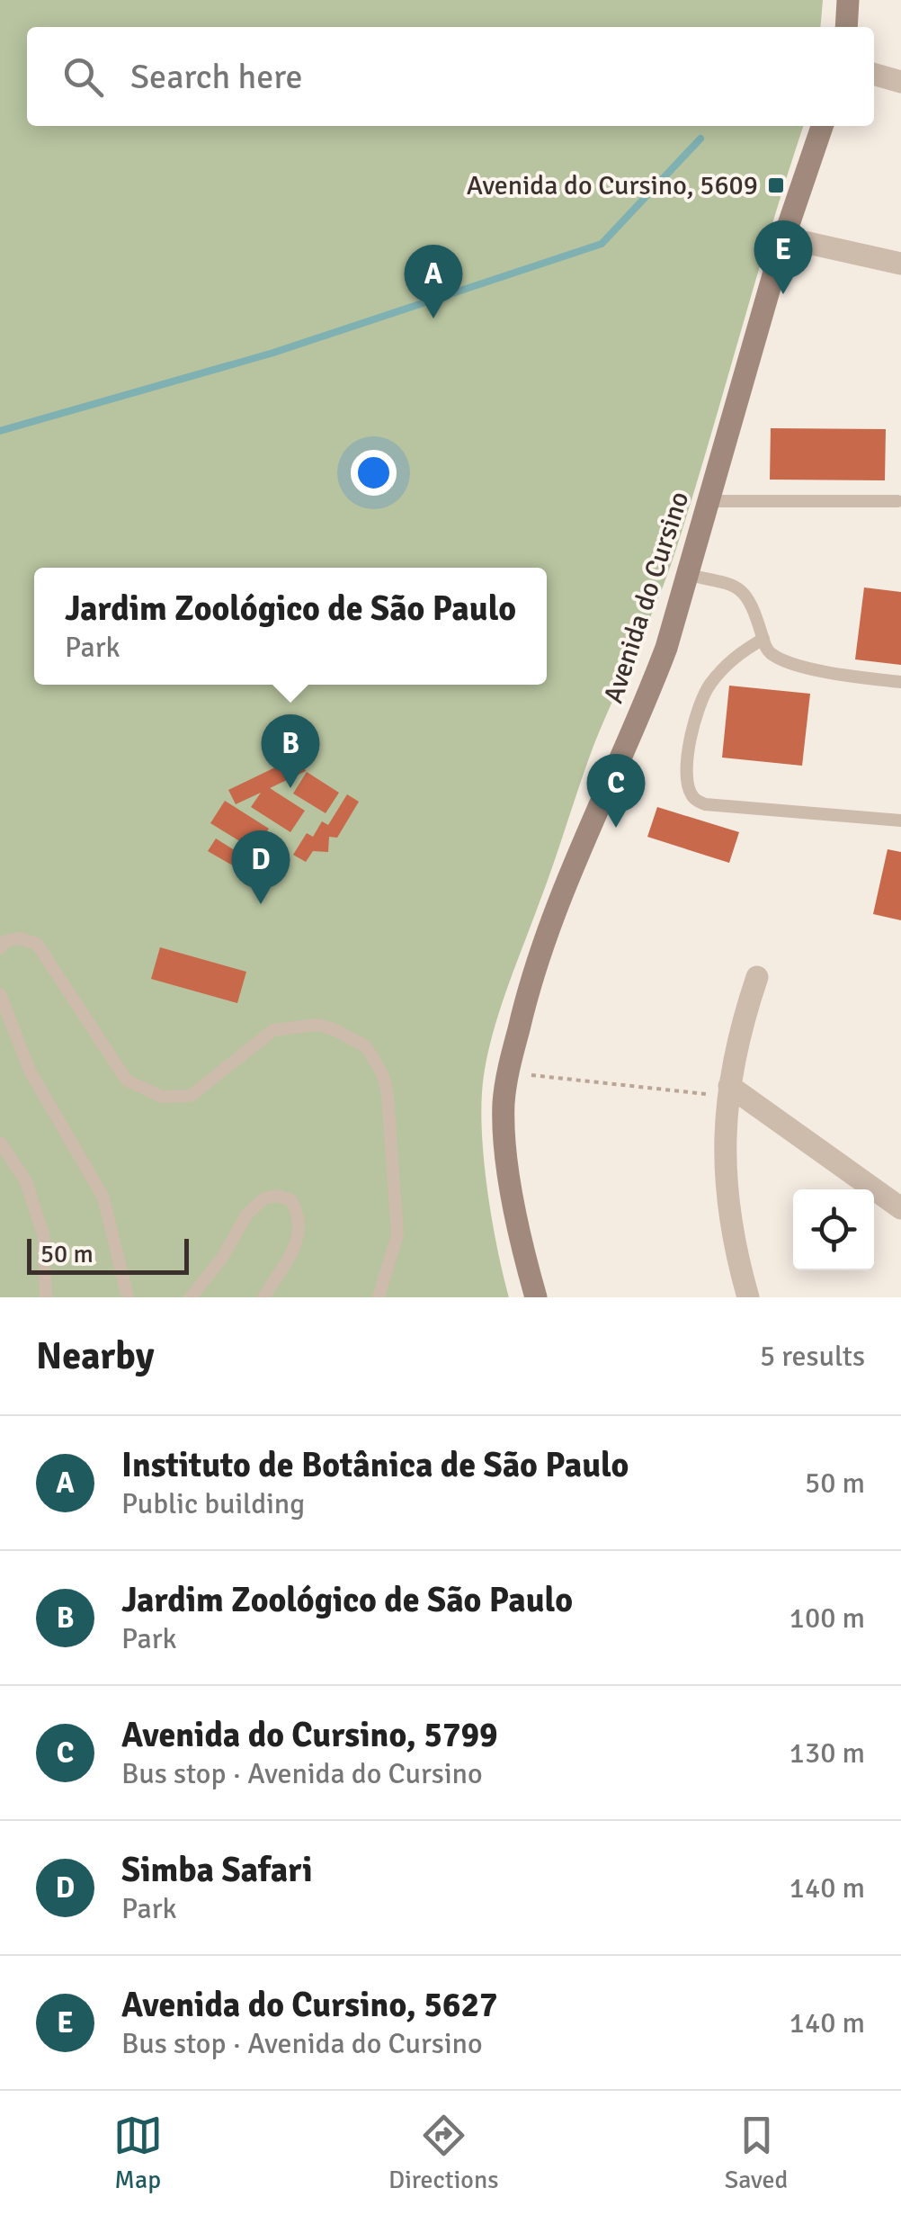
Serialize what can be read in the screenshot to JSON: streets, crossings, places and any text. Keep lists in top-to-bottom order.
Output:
{
  "streets": {
    "main road": ["Avenida do Cursino"]
  },
  "places": {
    "transit": ["Avenida do Cursino, 5609"]
  },
  "scale_bar": "50 m",
  "page": {
    "search": "Search here",
    "pins": [
      "E",
      "A",
      "B",
      "C",
      "D"
    ],
    "popup": ["Jardim Zoológico de São Paulo", "Park"],
    "scale": "50 m",
    "heading": ["Nearby", "5 results"],
    "list": [
      {
        "mark": "A",
        "name": "Instituto de Botânica de São Paulo",
        "note": "Public building",
        "value": "50 m"
      },
      {
        "mark": "B",
        "name": "Jardim Zoológico de São Paulo",
        "note": "Park",
        "value": "100 m"
      },
      {
        "mark": "C",
        "name": "Avenida do Cursino, 5799",
        "note": "Bus stop · Avenida do Cursino",
        "value": "130 m"
      },
      {
        "mark": "D",
        "name": "Simba Safari",
        "note": "Park",
        "value": "140 m"
      },
      {
        "mark": "E",
        "name": "Avenida do Cursino, 5627",
        "note": "Bus stop · Avenida do Cursino",
        "value": "140 m"
      }
    ],
    "nav": ["Map", "Directions", "Saved"]
  }
}
